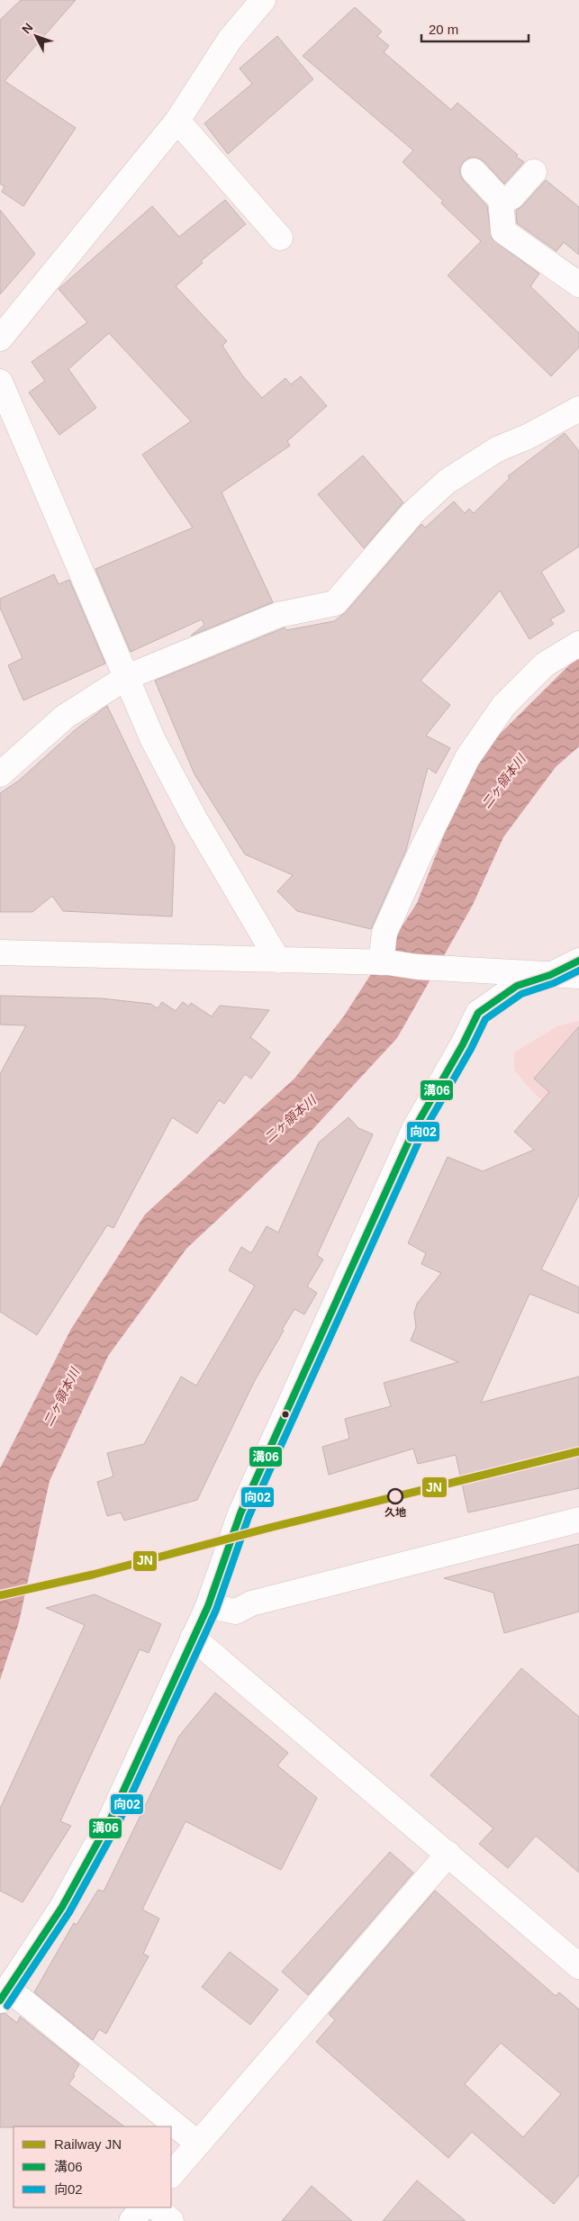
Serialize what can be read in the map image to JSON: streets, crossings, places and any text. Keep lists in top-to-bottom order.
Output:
{
  "water": ["二ヶ領本川"],
  "places": ["久地"],
  "lines": ["transit line 溝06", "transit line 向02", "rail line JN"],
  "legend": ["Railway JN", "溝06", "向02"],
  "scale_bar": "20 m",
  "north": "top left"
}
